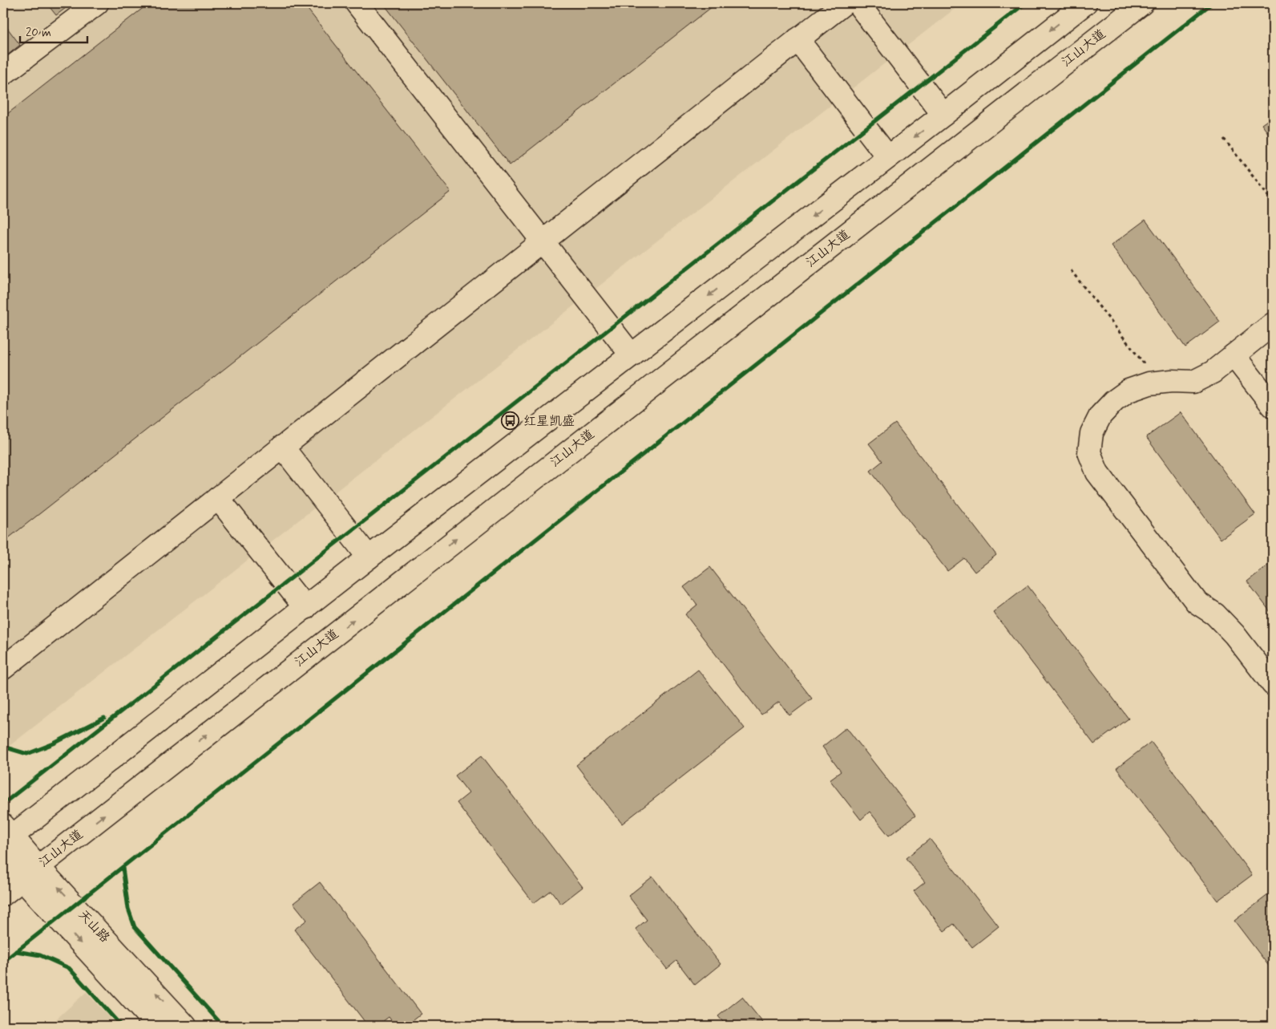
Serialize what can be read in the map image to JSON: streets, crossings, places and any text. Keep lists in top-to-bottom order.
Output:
{
  "streets": {
    "main road": ["江山大道", "天山路"]
  },
  "crossings": [
    ["江山大道", "天山路"]
  ],
  "places": {
    "bus stop": ["红星凯盛"]
  },
  "scale_bar": "20 m"
}
